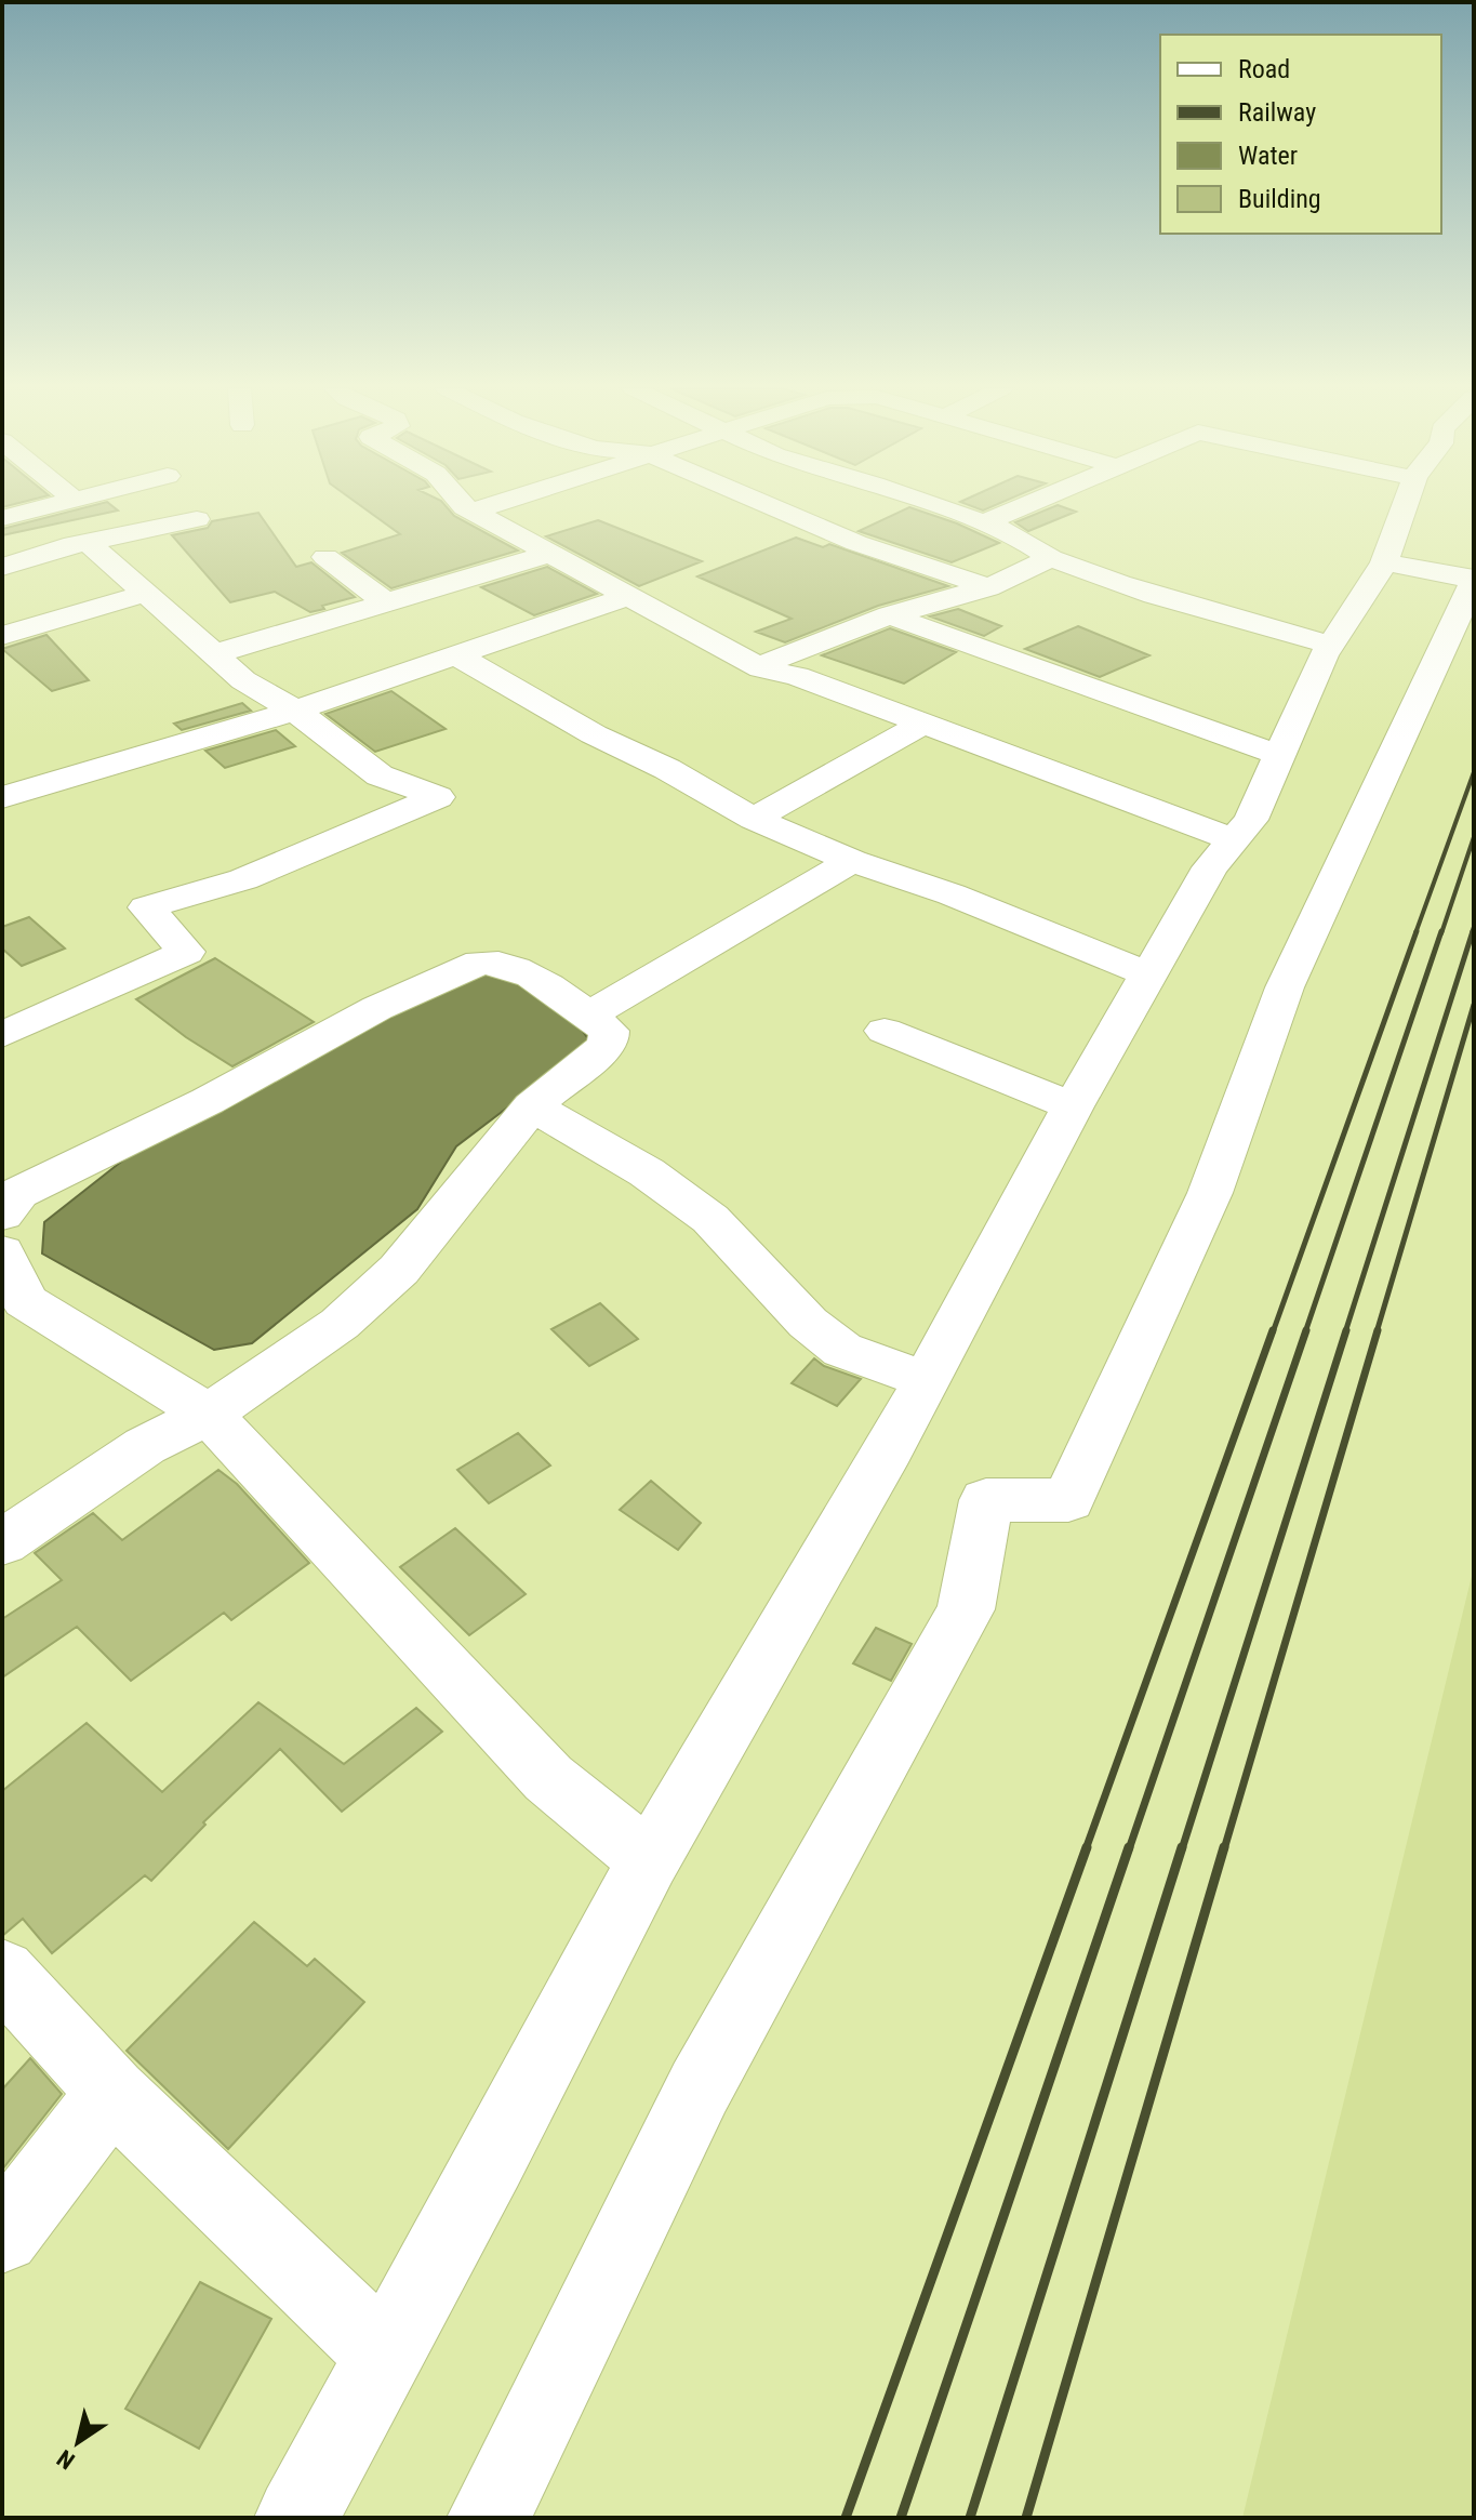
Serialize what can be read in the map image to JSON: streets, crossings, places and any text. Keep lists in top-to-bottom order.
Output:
{
  "legend": [
    "Road",
    "Railway",
    "Water",
    "Building"
  ],
  "north": "bottom left"
}
